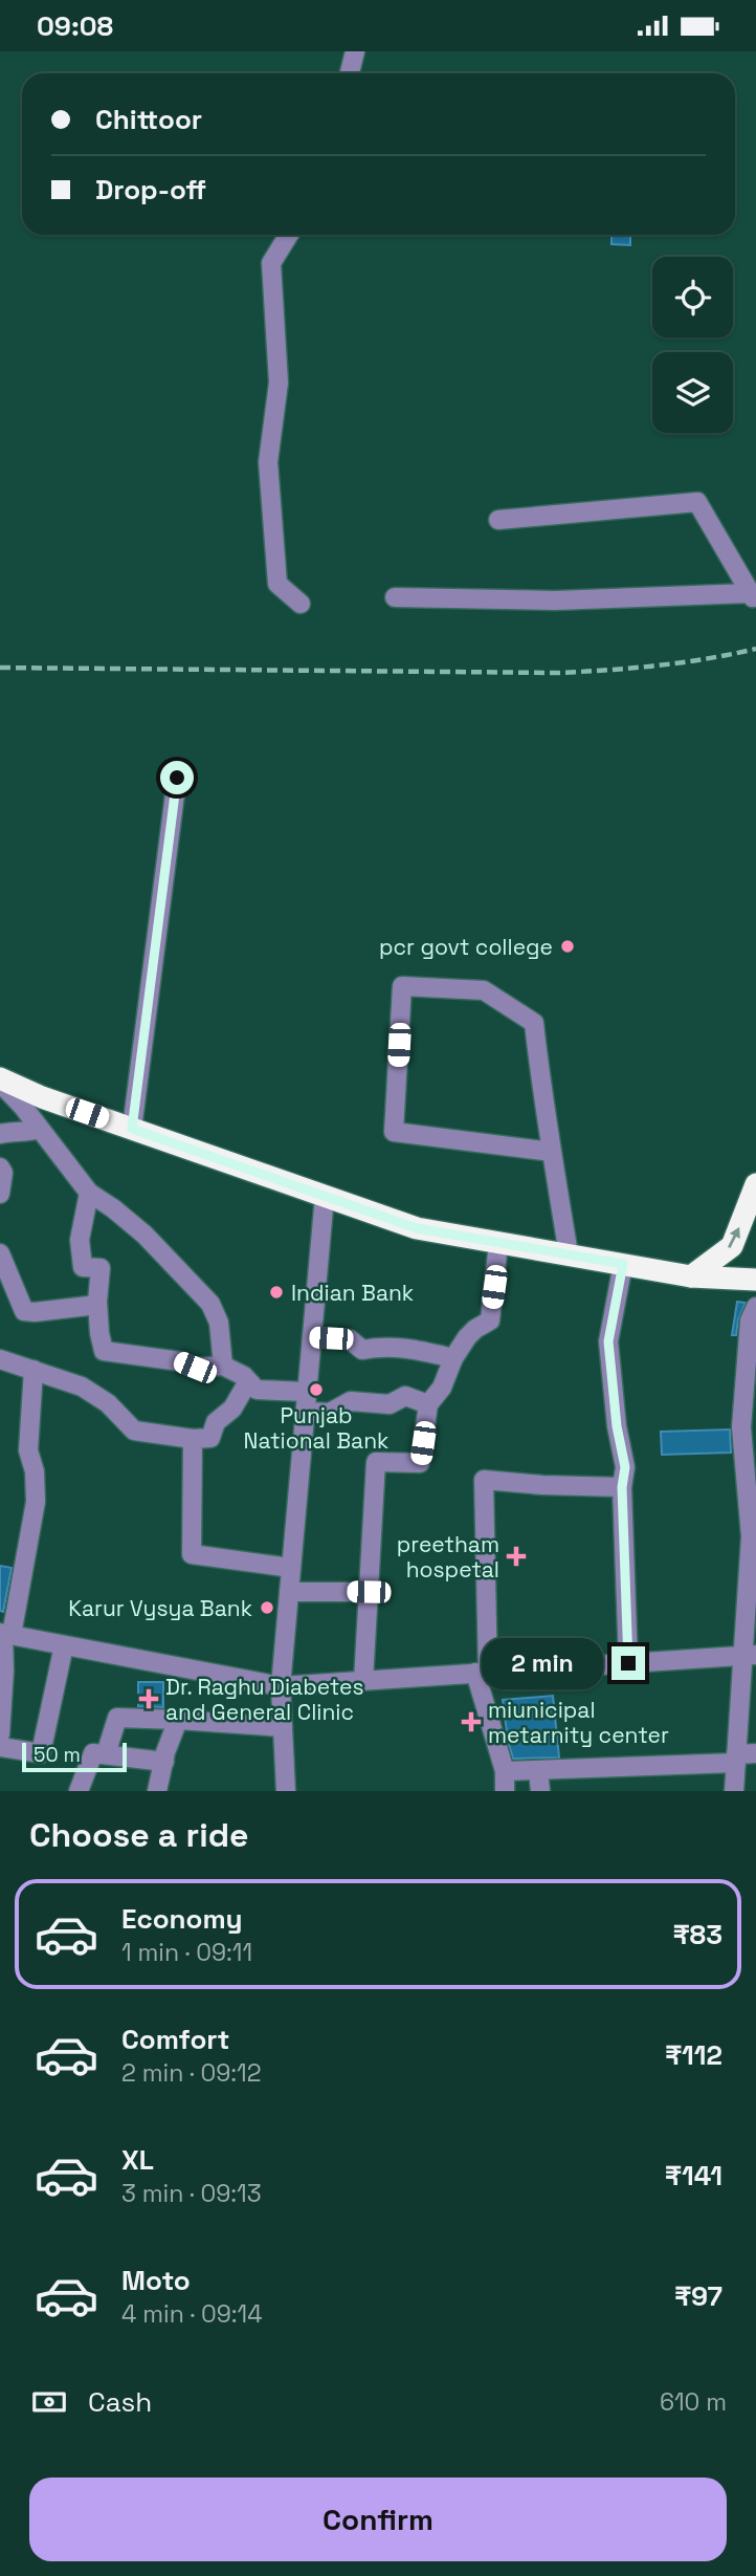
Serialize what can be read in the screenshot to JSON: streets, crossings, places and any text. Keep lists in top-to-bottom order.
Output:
{
  "places": {
    "other": [
      "pcr govt college",
      "Indian Bank",
      "Punjab National Bank",
      "Karur Vysya Bank"
    ],
    "health": ["preetham hospetal", "Dr. Raghu Diabetes and General Clinic", "miunicipal metarnity center"]
  },
  "scale_bar": "50 m",
  "page": {
    "status": "09:08",
    "banner": ["Chittoor", "Drop-off"],
    "bubble": "2 min",
    "scale": "50 m",
    "heading": "Choose a ride",
    "list": [
      {
        "name": "Economy",
        "note": "1 min · 09:11",
        "value": "₹83"
      },
      {
        "name": "Comfort",
        "note": "2 min · 09:12",
        "value": "₹112"
      },
      {
        "name": "XL",
        "note": "3 min · 09:13",
        "value": "₹141"
      },
      {
        "name": "Moto",
        "note": "4 min · 09:14",
        "value": "₹97"
      }
    ],
    "pay": ["Cash", "610 m"],
    "buttons": "Confirm"
  }
}
